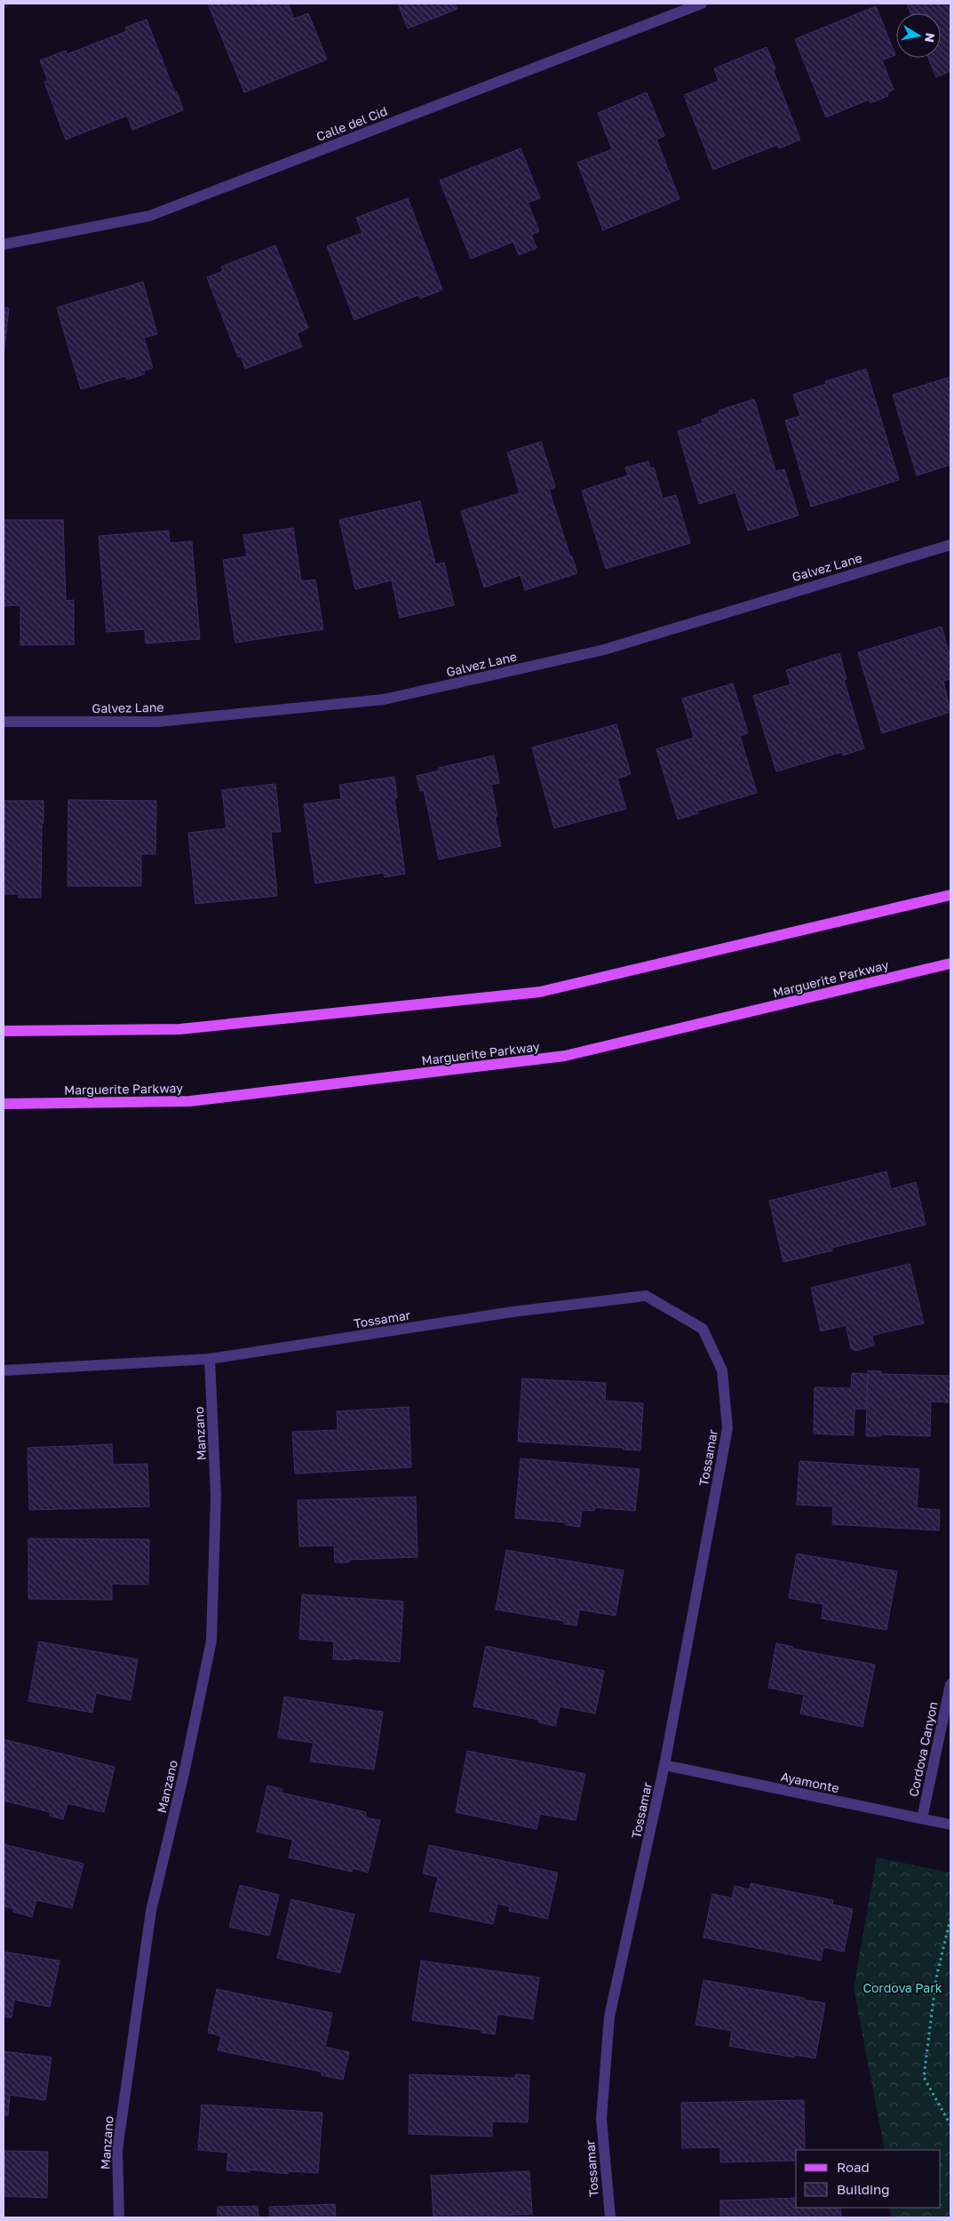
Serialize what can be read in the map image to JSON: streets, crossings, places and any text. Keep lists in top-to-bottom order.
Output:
{
  "streets": {
    "main road": ["Marguerite Parkway"],
    "street": [
      "Calle del Cid",
      "Galvez Lane",
      "Tossamar",
      "Manzano",
      "Cordova Canyon",
      "Ayamonte"
    ]
  },
  "crossings": [
    ["Tossamar", "Manzano"],
    ["Tossamar", "Ayamonte"],
    ["Cordova Canyon", "Ayamonte"]
  ],
  "parks": ["Cordova Park"],
  "legend": ["Road", "Building"],
  "north": "right"
}
